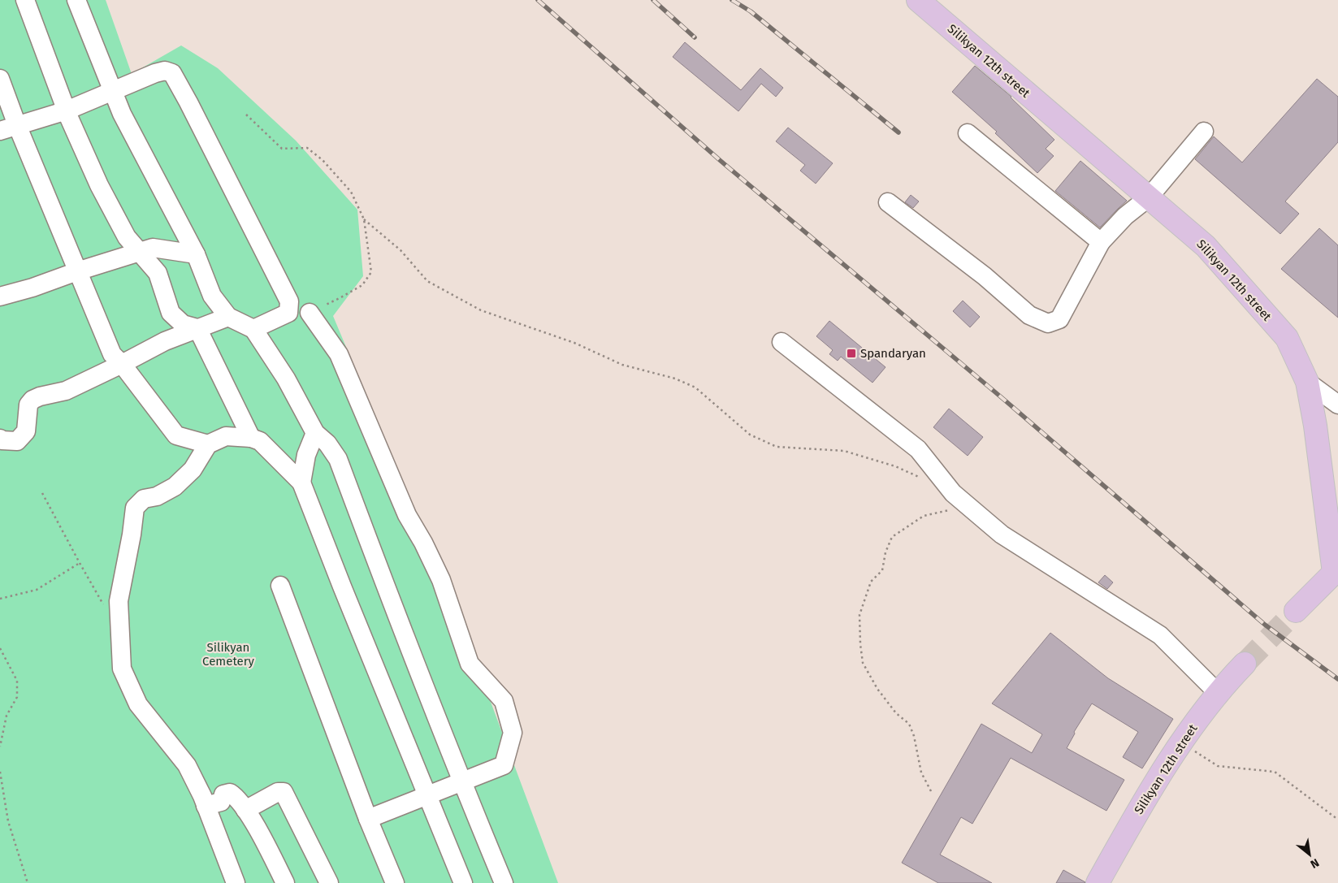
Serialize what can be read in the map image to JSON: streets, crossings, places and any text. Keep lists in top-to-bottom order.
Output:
{
  "streets": {
    "main road": ["Silikyan 12th street"]
  },
  "parks": ["Silikyan Cemetery"],
  "places": {
    "transit": ["Spandaryan"]
  },
  "north": "bottom right"
}
